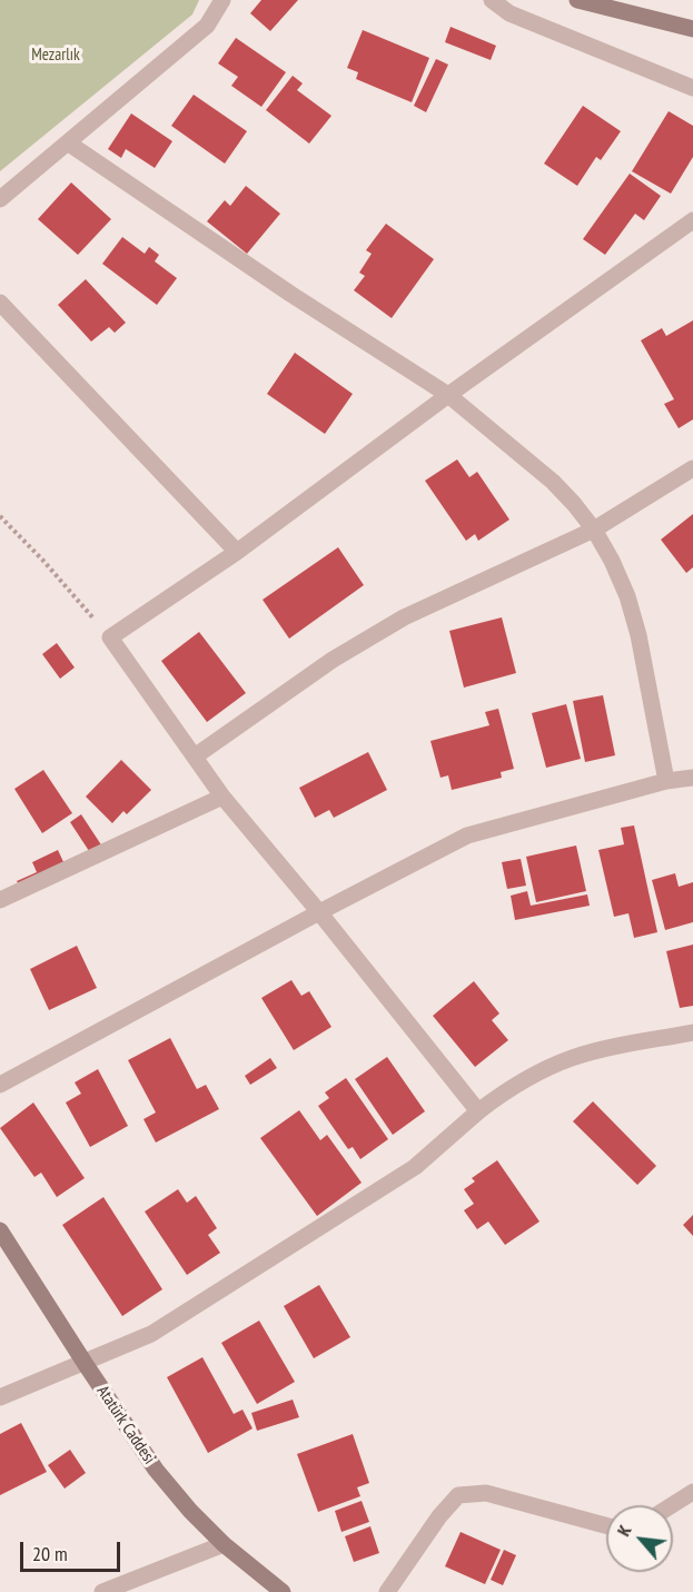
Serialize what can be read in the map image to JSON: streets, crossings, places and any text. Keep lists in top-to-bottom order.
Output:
{
  "streets": {
    "main road": ["Atatürk Caddesi"]
  },
  "parks": ["Mezarlık"],
  "scale_bar": "20 m",
  "north": "top left"
}
